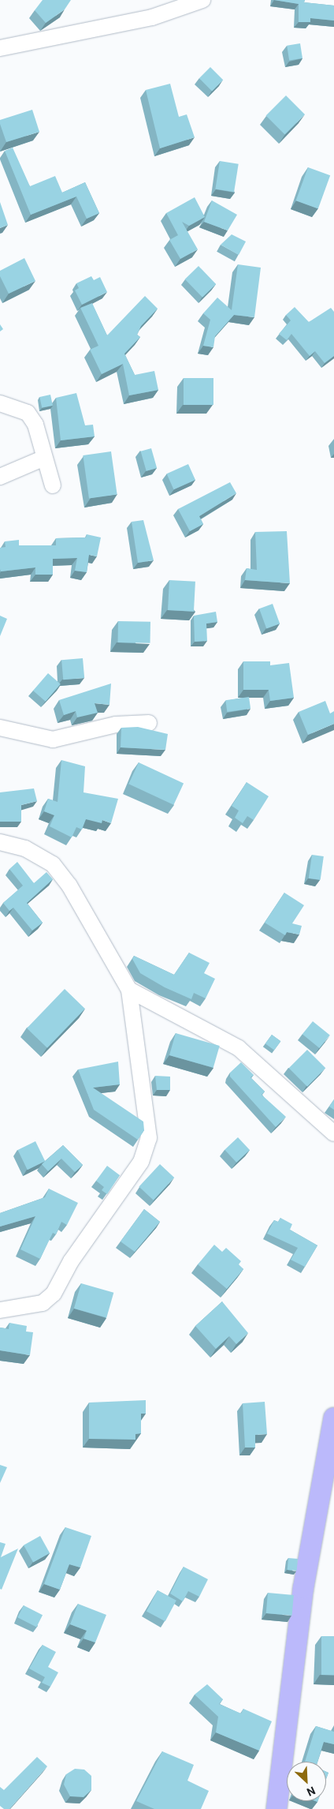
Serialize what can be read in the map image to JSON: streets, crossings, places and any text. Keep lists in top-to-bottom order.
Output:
{
  "north": "bottom right"
}
